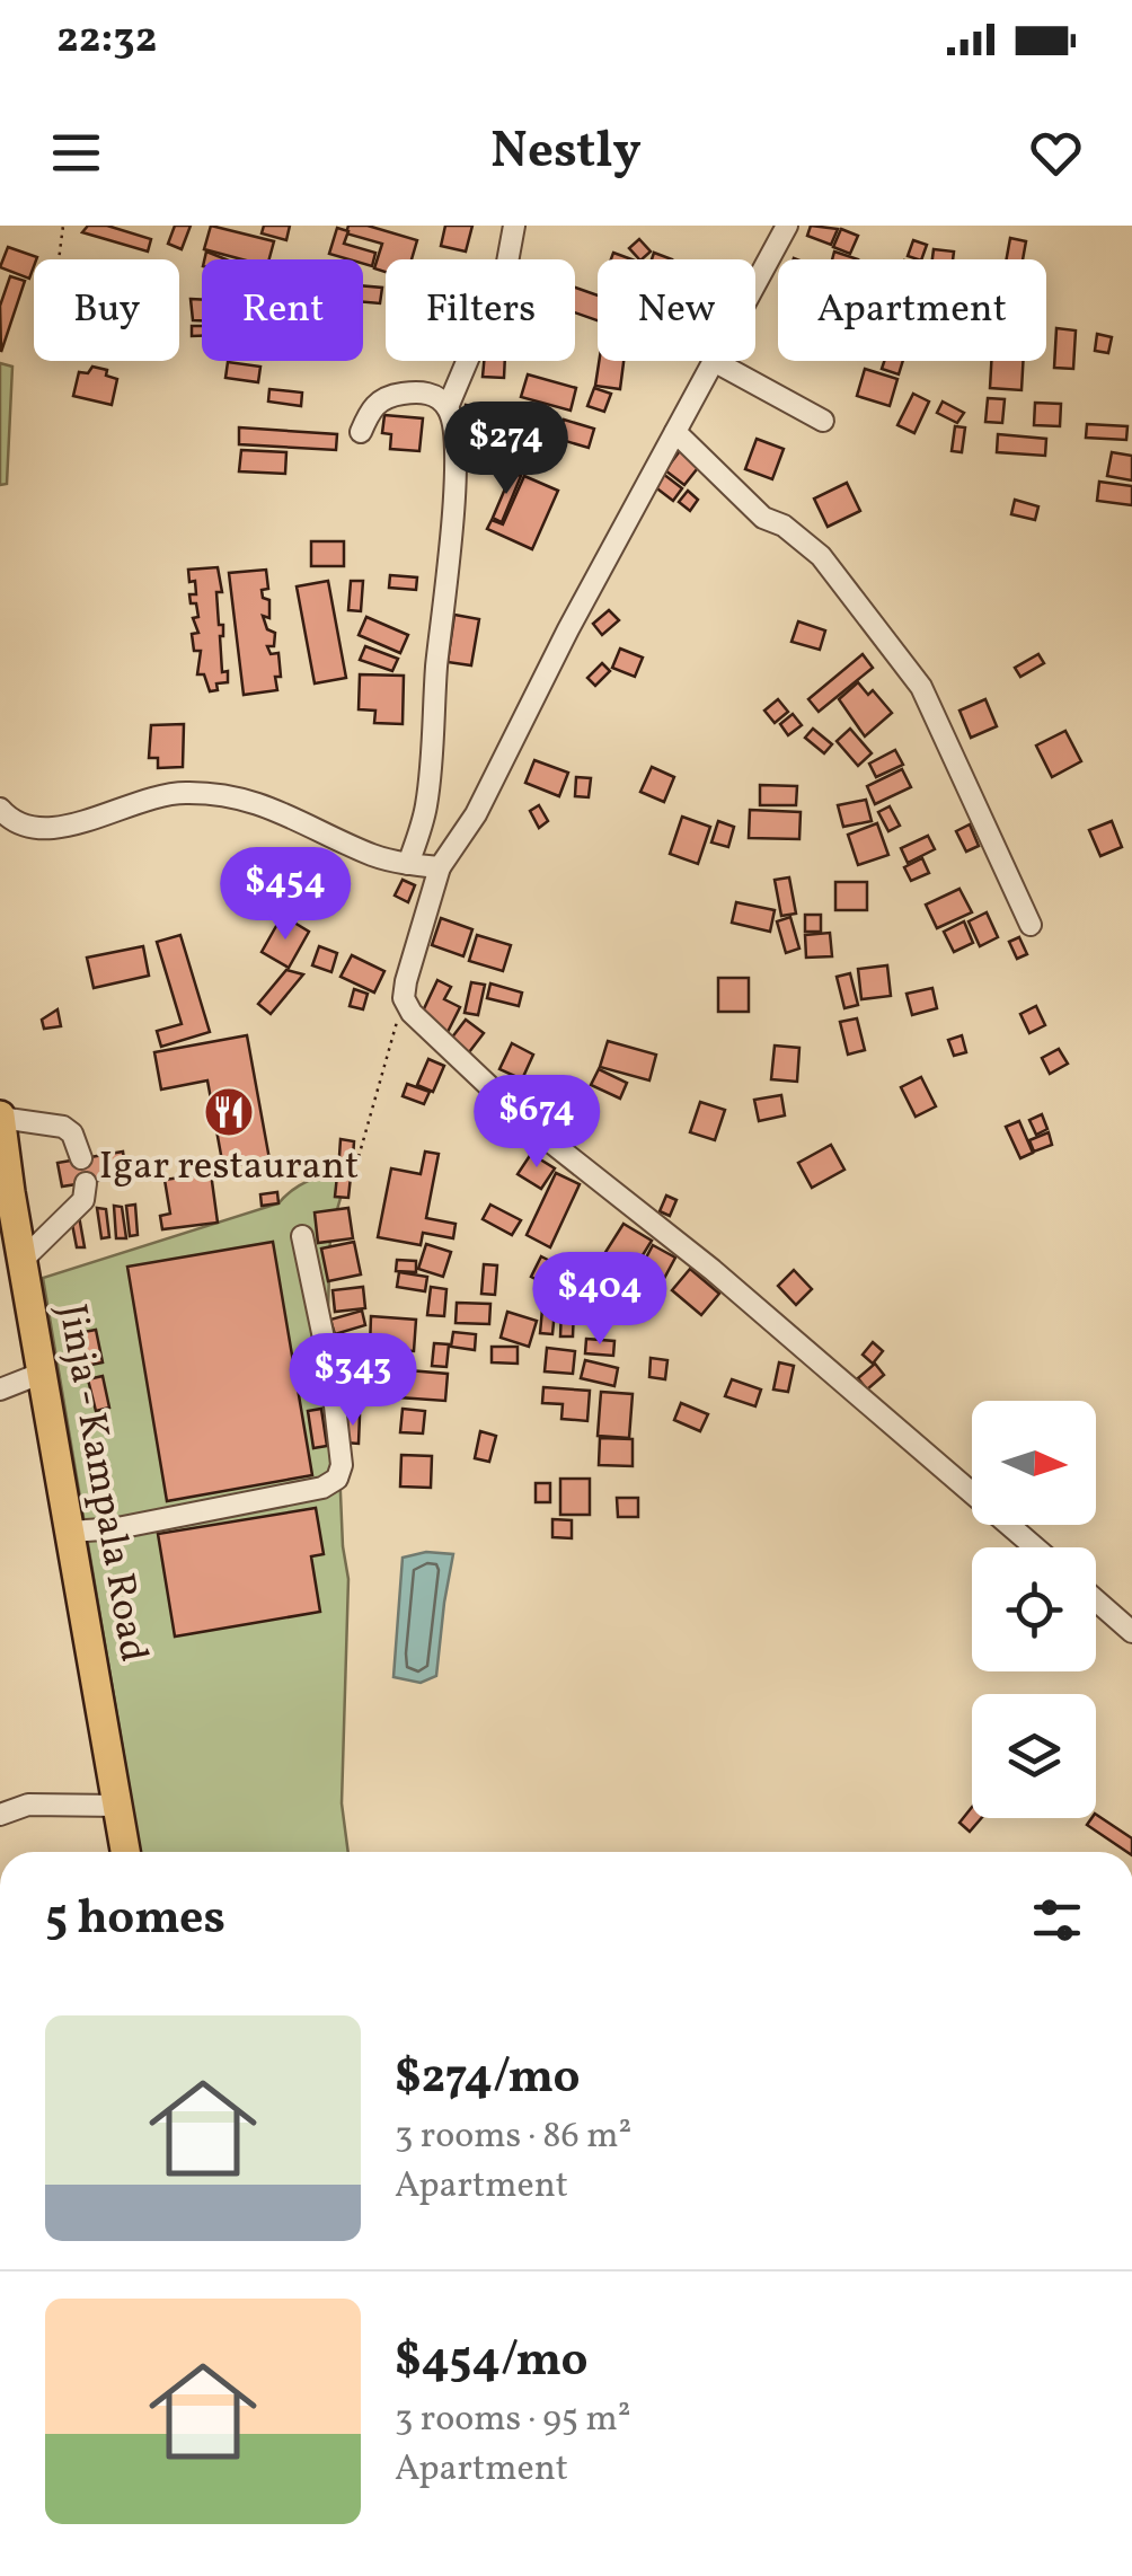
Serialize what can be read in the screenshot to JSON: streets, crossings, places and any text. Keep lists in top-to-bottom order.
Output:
{
  "streets": {
    "highway": ["Jinja - Kampala Road"]
  },
  "places": {
    "restaurant": ["Igar restaurant"]
  },
  "north": "right",
  "page": {
    "status": "22:32",
    "header": "Nestly",
    "chip": [
      "Buy",
      "Rent",
      "Filters",
      "New",
      "Apartment"
    ],
    "price": [
      "$274",
      "$454",
      "$674",
      "$404",
      "$343"
    ],
    "heading": "5 homes",
    "list": [
      {
        "name": "$274/mo",
        "note": "3 rooms · 86 m² · Apartment"
      },
      {
        "name": "$454/mo",
        "note": "3 rooms · 95 m² · Apartment"
      }
    ]
  }
}
